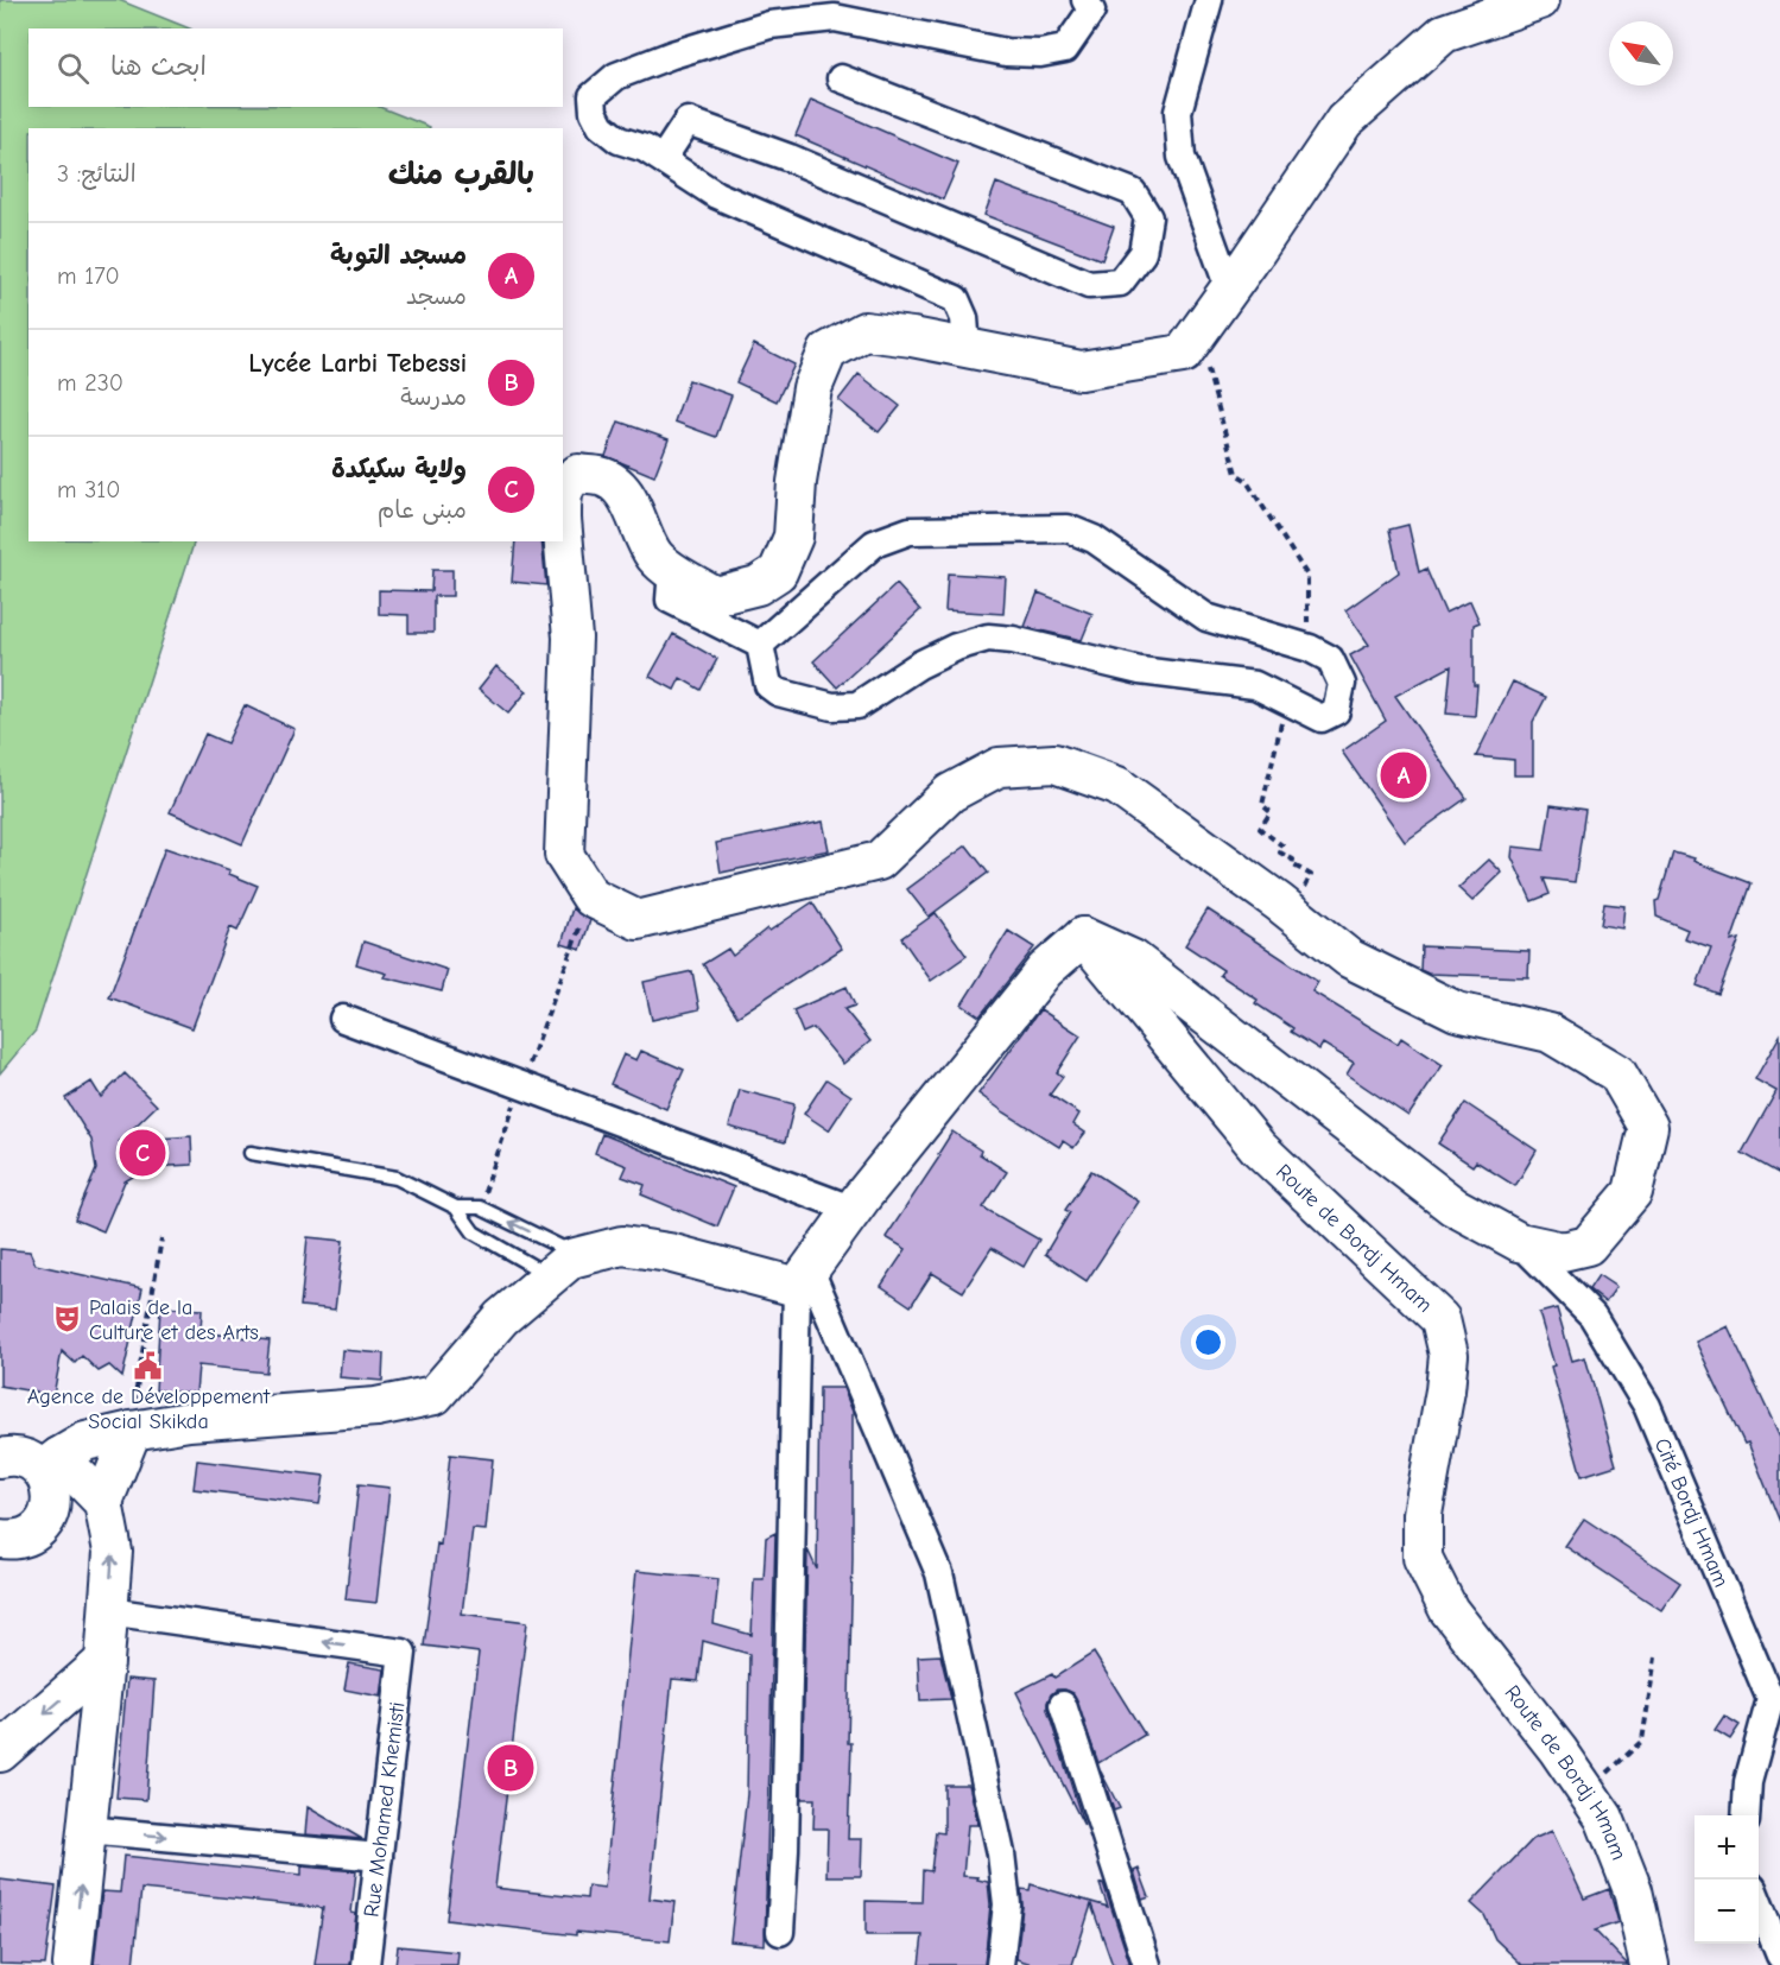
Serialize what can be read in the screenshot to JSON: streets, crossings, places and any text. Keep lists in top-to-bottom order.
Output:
{
  "streets": {
    "street": ["Route de Bordj Hmam", "Cité Bordj Hmam", "Rue Mohamed Khemisti"]
  },
  "places": {
    "theatre": ["Palais de la Culture et des Arts"],
    "public building": ["Agence de Développement Social Skikda"]
  },
  "north": "top left",
  "page": {
    "search": "ابحث هنا",
    "heading": ["بالقرب منك", "النتائج: 3"],
    "list": [
      {
        "mark": "A",
        "name": "مسجد التوبة",
        "note": "مسجد",
        "value": "170 m"
      },
      {
        "mark": "B",
        "name": "Lycée Larbi Tebessi",
        "note": "مدرسة",
        "value": "230 m"
      },
      {
        "mark": "C",
        "name": "ولاية سكيكدة",
        "note": "مبنى عام",
        "value": "310 m"
      }
    ],
    "pins": ["A", "C", "B"],
    "map_buttons": ["+", "−"]
  }
}
